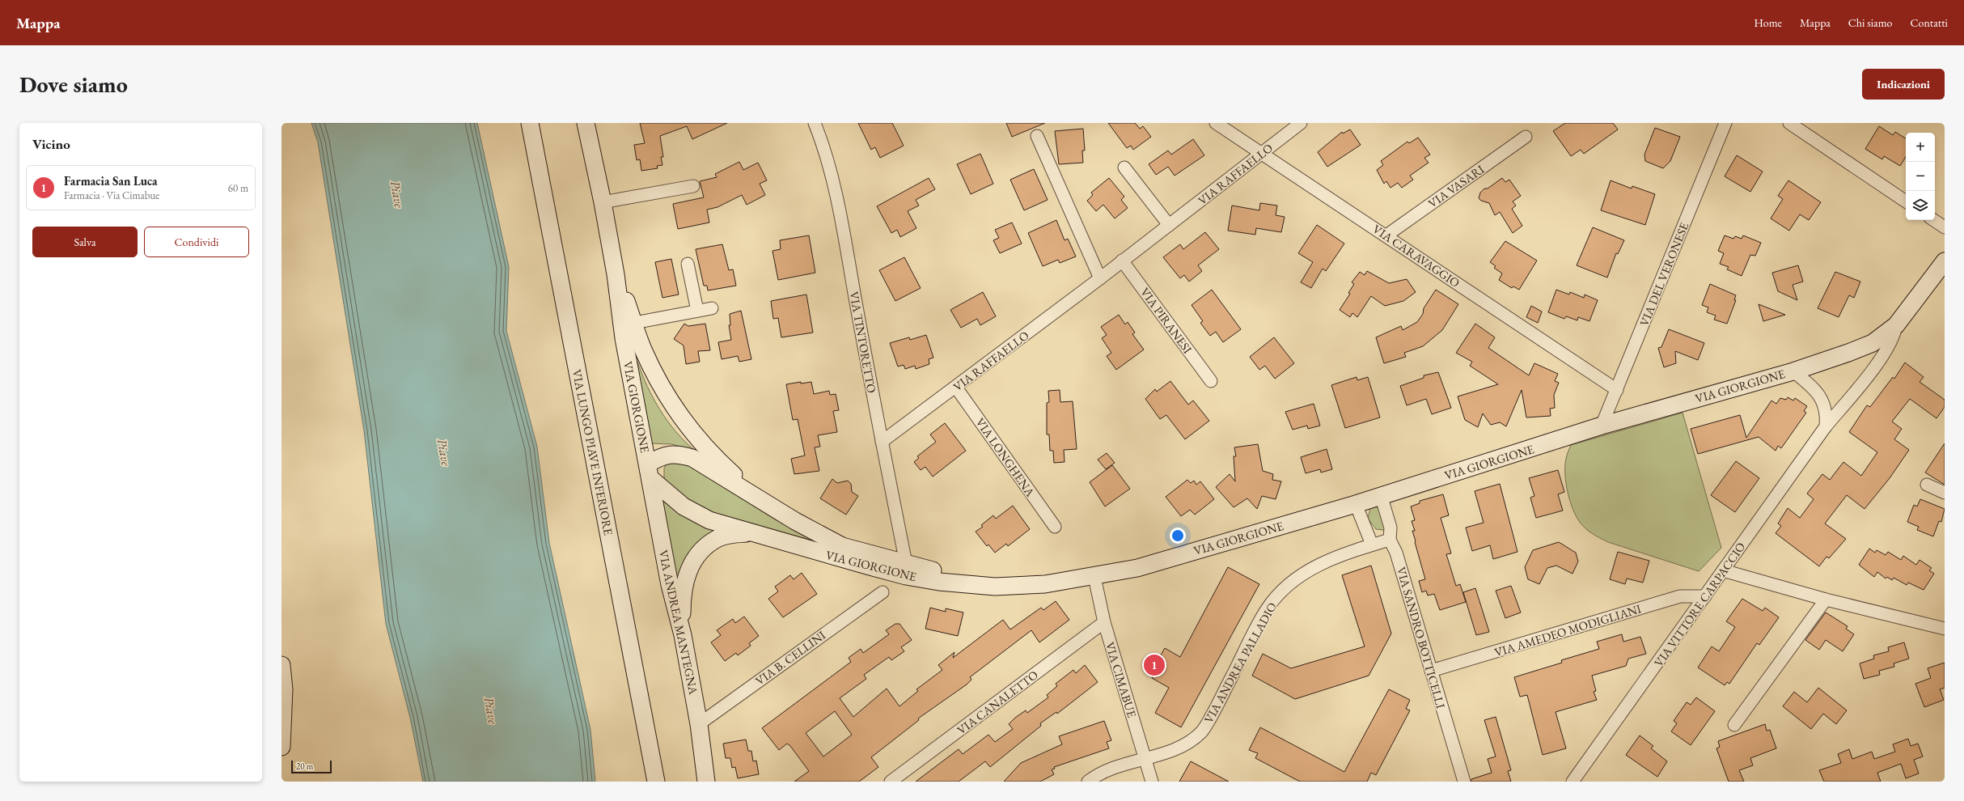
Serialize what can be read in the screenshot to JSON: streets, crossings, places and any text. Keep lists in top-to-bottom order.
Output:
{
  "streets": {
    "main road": ["VIA GIORGIONE", "VIA LUNGO PIAVE INFERIORE", "VIA ANDREA MANTEGNA"],
    "street": [
      "VIA RAFFAELLO",
      "VIA VASARI",
      "VIA CARAVAGGIO",
      "VIA DEL VERONESE",
      "VIA PIRANESI",
      "VIA TINTORETTO",
      "VIA LONGHENA",
      "VIA VITTORE CARPACCIO",
      "VIA AMEDEO MODIGLIANI",
      "VIA SANDRO BOTTICELLI",
      "VIA B. CELLINI",
      "VIA ANDREA PALLADIO",
      "VIA CIMABUE",
      "VIA CANALETTO"
    ]
  },
  "crossings": [
    ["VIA RAFFAELLO", "VIA CARAVAGGIO"],
    ["VIA RAFFAELLO", "VIA PIRANESI"],
    ["VIA RAFFAELLO", "VIA TINTORETTO"],
    ["VIA RAFFAELLO", "VIA LONGHENA"],
    ["VIA VASARI", "VIA CARAVAGGIO"],
    ["VIA CARAVAGGIO", "VIA DEL VERONESE"],
    ["VIA DEL VERONESE", "VIA GIORGIONE"],
    ["VIA TINTORETTO", "VIA GIORGIONE"],
    ["VIA GIORGIONE", "VIA VITTORE CARPACCIO"],
    ["VIA GIORGIONE", "VIA ANDREA MANTEGNA"],
    ["VIA GIORGIONE", "VIA SANDRO BOTTICELLI"],
    ["VIA GIORGIONE", "VIA CIMABUE"],
    ["VIA VITTORE CARPACCIO", "VIA AMEDEO MODIGLIANI"],
    ["VIA ANDREA MANTEGNA", "VIA B. CELLINI"],
    ["VIA AMEDEO MODIGLIANI", "VIA SANDRO BOTTICELLI"],
    ["VIA SANDRO BOTTICELLI", "VIA ANDREA PALLADIO"],
    ["VIA ANDREA PALLADIO", "VIA CIMABUE"],
    ["VIA CIMABUE", "VIA CANALETTO"]
  ],
  "water": ["Piave"],
  "scale_bar": "20 m",
  "page": {
    "header": "Mappa",
    "nav": [
      "Home",
      "Mappa",
      "Chi siamo",
      "Contatti"
    ],
    "buttons": [
      "Indicazioni",
      ["Salva", "Condividi"]
    ],
    "title": "Dove siamo",
    "heading": "Vicino",
    "map_buttons": ["+", "−"],
    "list": [
      {
        "mark": "1",
        "name": "Farmacia San Luca",
        "note": "Farmacia · Via Cimabue",
        "value": "60 m"
      }
    ],
    "pins": "1",
    "scale": "20 m"
  }
}
